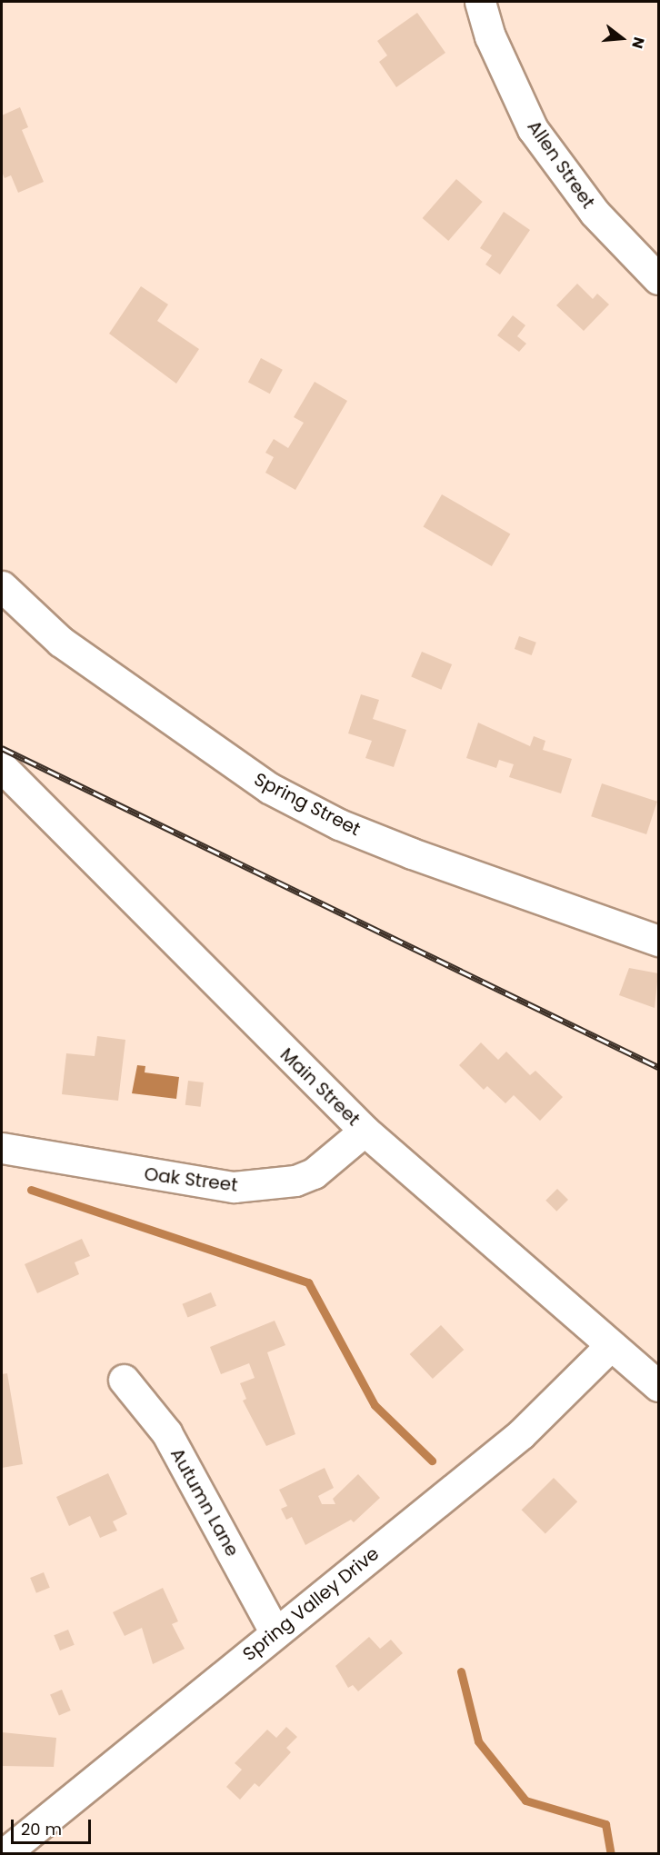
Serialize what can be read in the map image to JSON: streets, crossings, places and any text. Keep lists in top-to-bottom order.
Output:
{
  "streets": {
    "street": [
      "Allen Street",
      "Spring Street",
      "Main Street",
      "Oak Street",
      "Autumn Lane",
      "Spring Valley Drive"
    ]
  },
  "crossings": [
    ["Main Street", "Oak Street"],
    ["Main Street", "Spring Valley Drive"],
    ["Autumn Lane", "Spring Valley Drive"]
  ],
  "scale_bar": "20 m",
  "north": "right"
}
